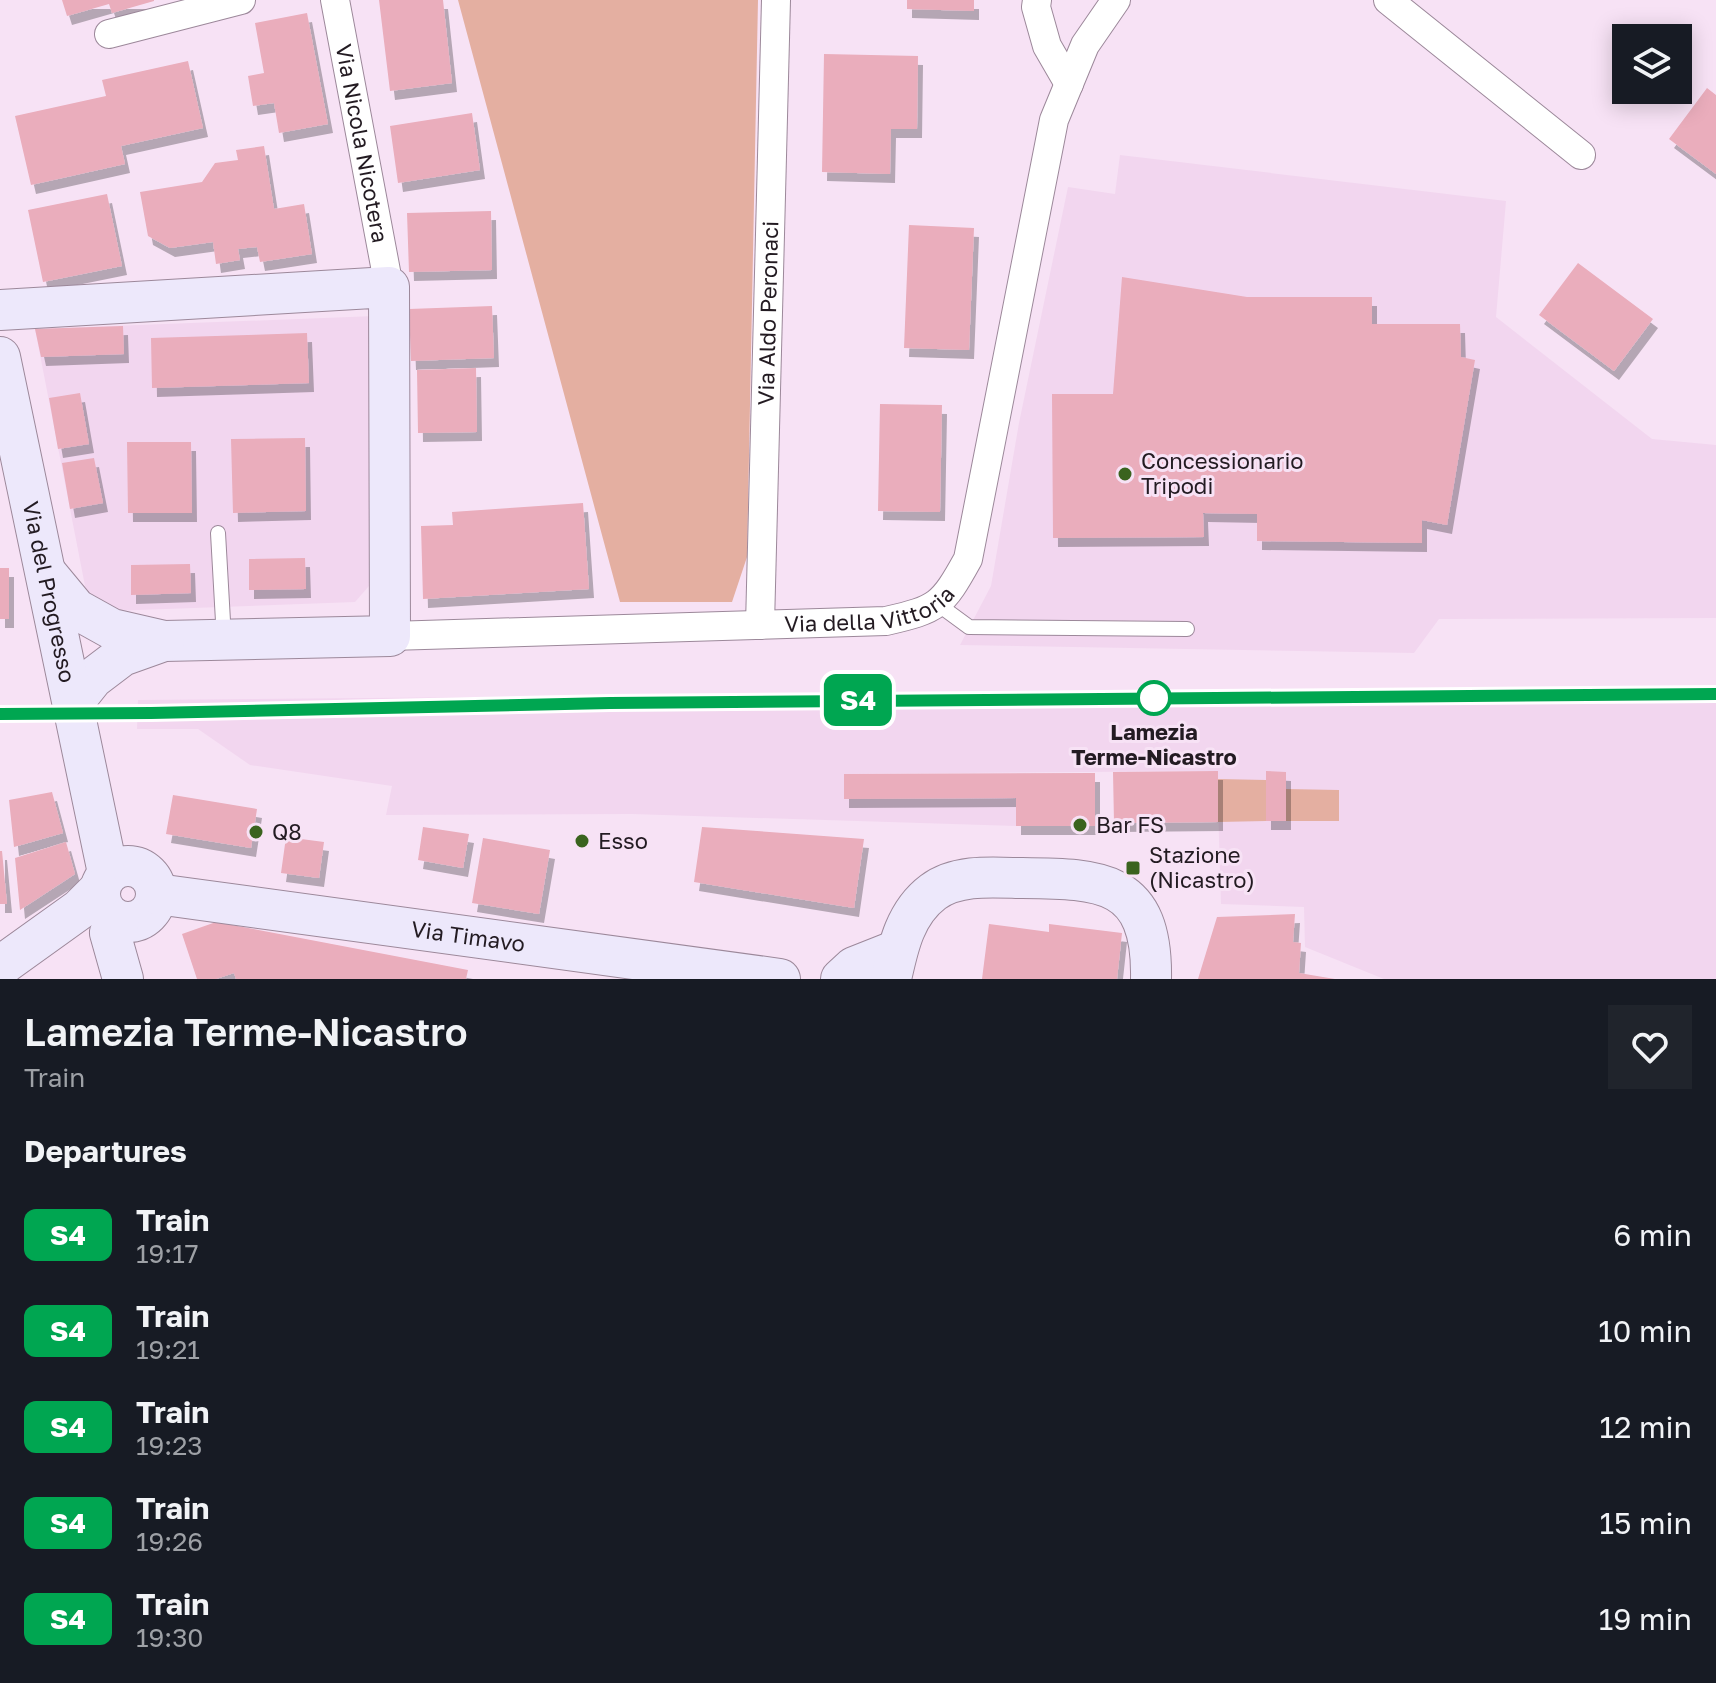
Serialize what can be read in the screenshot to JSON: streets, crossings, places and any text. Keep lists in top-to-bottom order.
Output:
{
  "streets": {
    "street": [
      "Via Nicola Nicotera",
      "Via Aldo Peronaci",
      "Via del Progresso",
      "Via della Vittoria",
      "Via Timavo"
    ]
  },
  "crossings": [
    ["Via Aldo Peronaci", "Via della Vittoria"],
    ["Via del Progresso", "Via della Vittoria"],
    ["Via del Progresso", "Via Timavo"]
  ],
  "places": {
    "other": [
      "Concessionario Tripodi",
      "Lamezia Terme-Nicastro",
      "Bar FS",
      "Q8",
      "Esso"
    ],
    "transit": ["Stazione (Nicastro)"]
  },
  "page": {
    "on_map": "S4",
    "heading": [
      ["Lamezia Terme-Nicastro", "Train"],
      "Departures"
    ],
    "list": [
      {
        "mark": "S4",
        "name": "Train",
        "note": "19:17",
        "value": "6 min"
      },
      {
        "mark": "S4",
        "name": "Train",
        "note": "19:21",
        "value": "10 min"
      },
      {
        "mark": "S4",
        "name": "Train",
        "note": "19:23",
        "value": "12 min"
      },
      {
        "mark": "S4",
        "name": "Train",
        "note": "19:26",
        "value": "15 min"
      },
      {
        "mark": "S4",
        "name": "Train",
        "note": "19:30",
        "value": "19 min"
      }
    ]
  }
}
